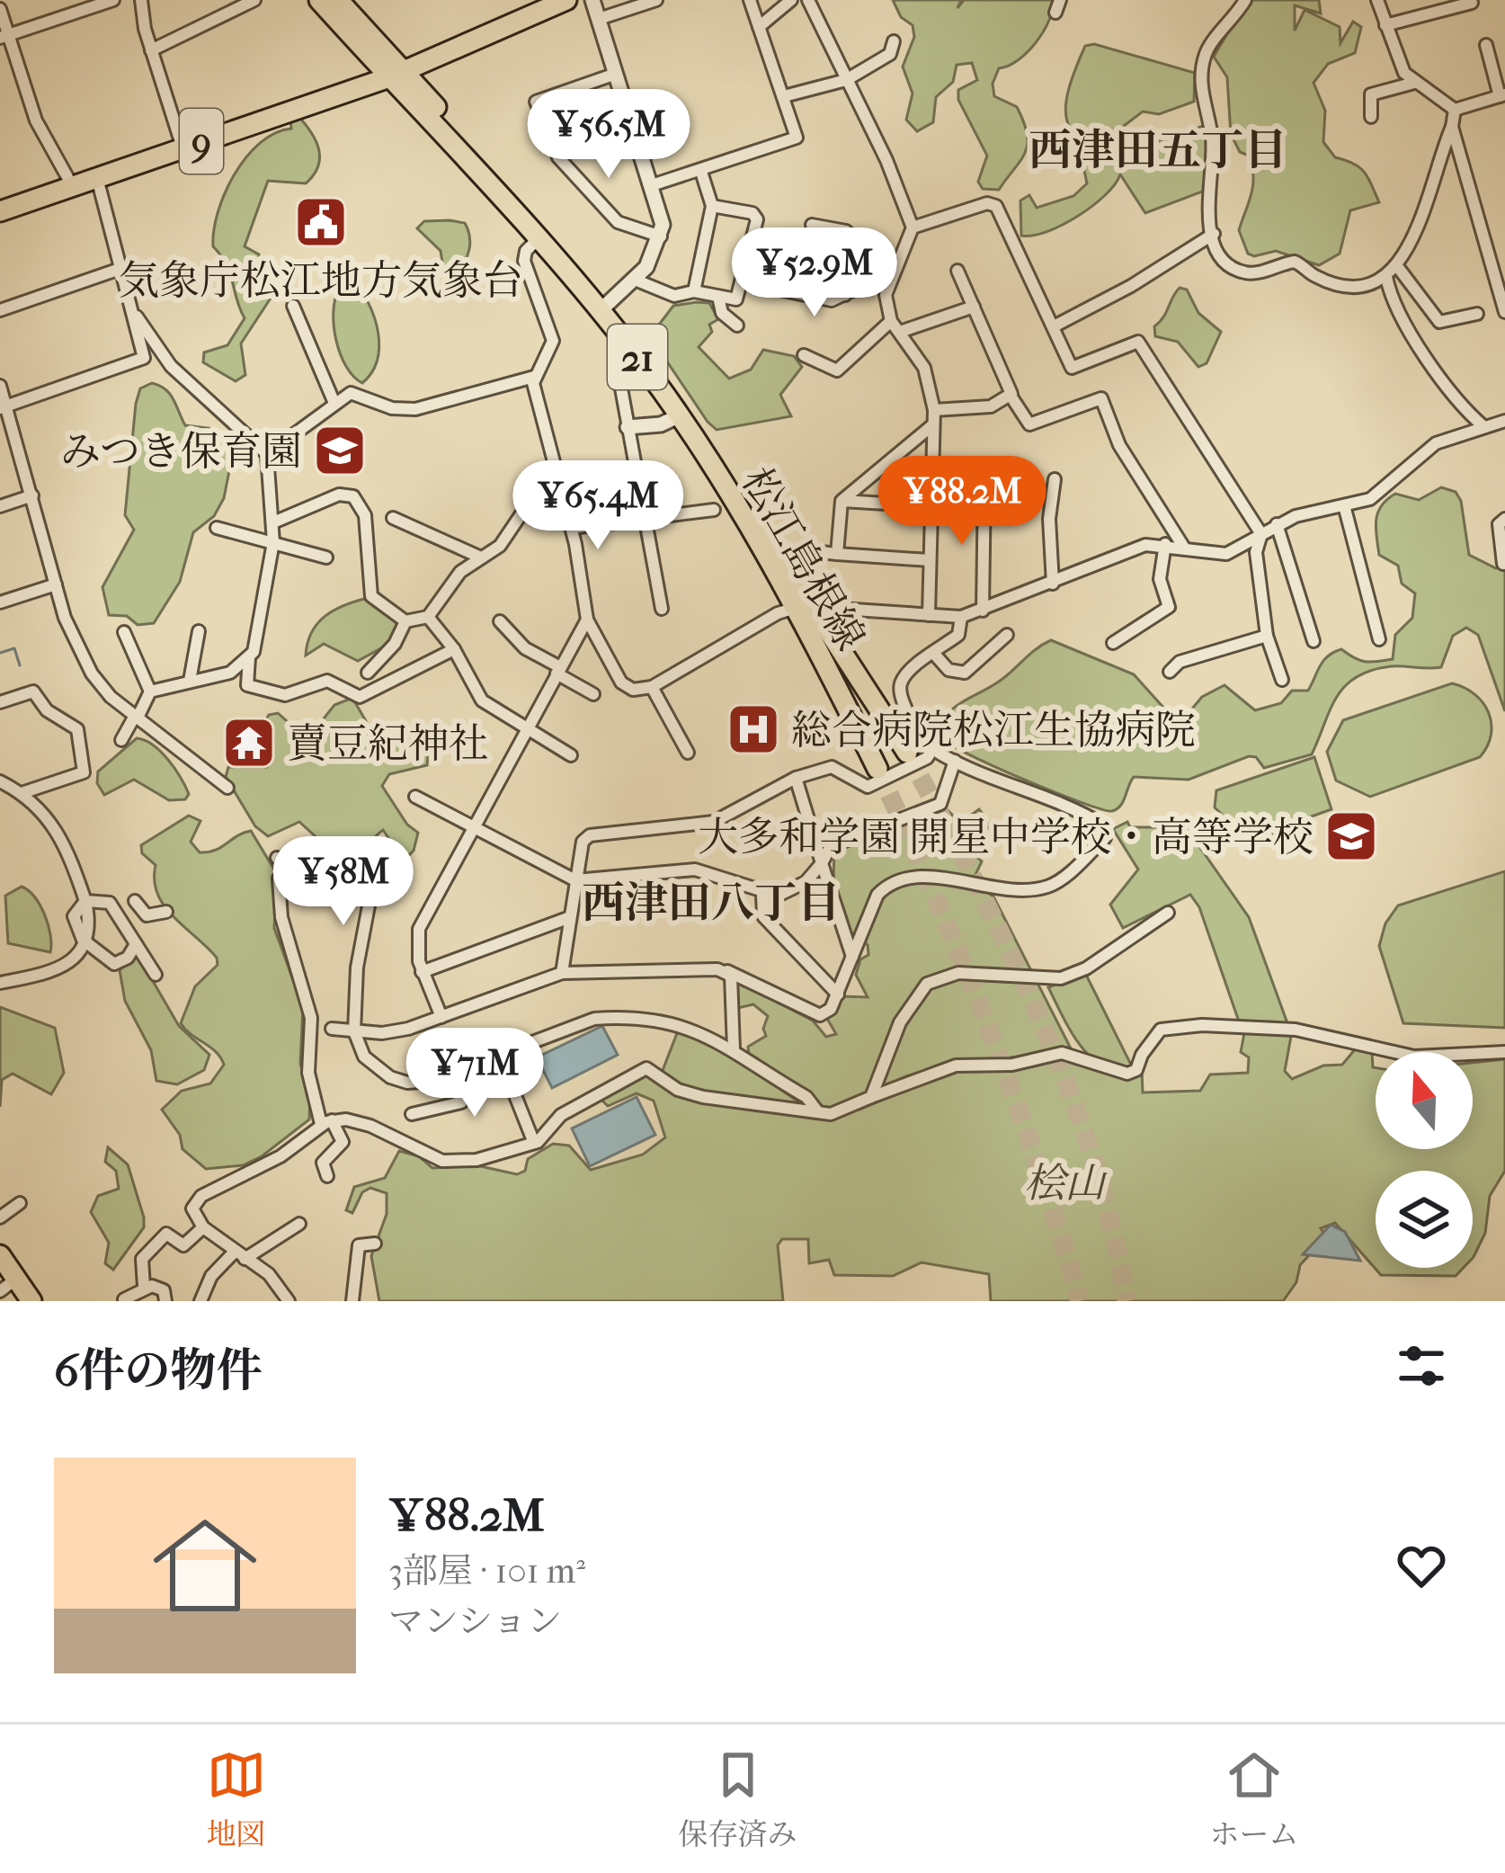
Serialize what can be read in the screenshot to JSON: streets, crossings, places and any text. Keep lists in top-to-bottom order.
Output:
{
  "streets": {
    "main road": ["9", "21", "松江島根線"]
  },
  "crossings": [
    ["9", "松江島根線"]
  ],
  "districts": ["西津田五丁目", "西津田八丁目"],
  "parks": ["桧山"],
  "places": {
    "public building": ["気象庁松江地方気象台"],
    "school or university": ["みつき保育園", "大多和学園 開星中学校・高等学校"],
    "hospital": ["総合病院松江生協病院"],
    "temple": ["賣豆紀神社"]
  },
  "north": "top",
  "page": {
    "price": [
      "¥56.5M",
      "¥52.9M",
      "¥88.2M",
      "¥65.4M",
      "¥58M",
      "¥71M"
    ],
    "heading": "6件の物件",
    "list": [
      {
        "name": "¥88.2M",
        "note": "3部屋 · 101 m² · マンション"
      }
    ],
    "tabs": ["地図", "保存済み", "ホーム"]
  }
}
